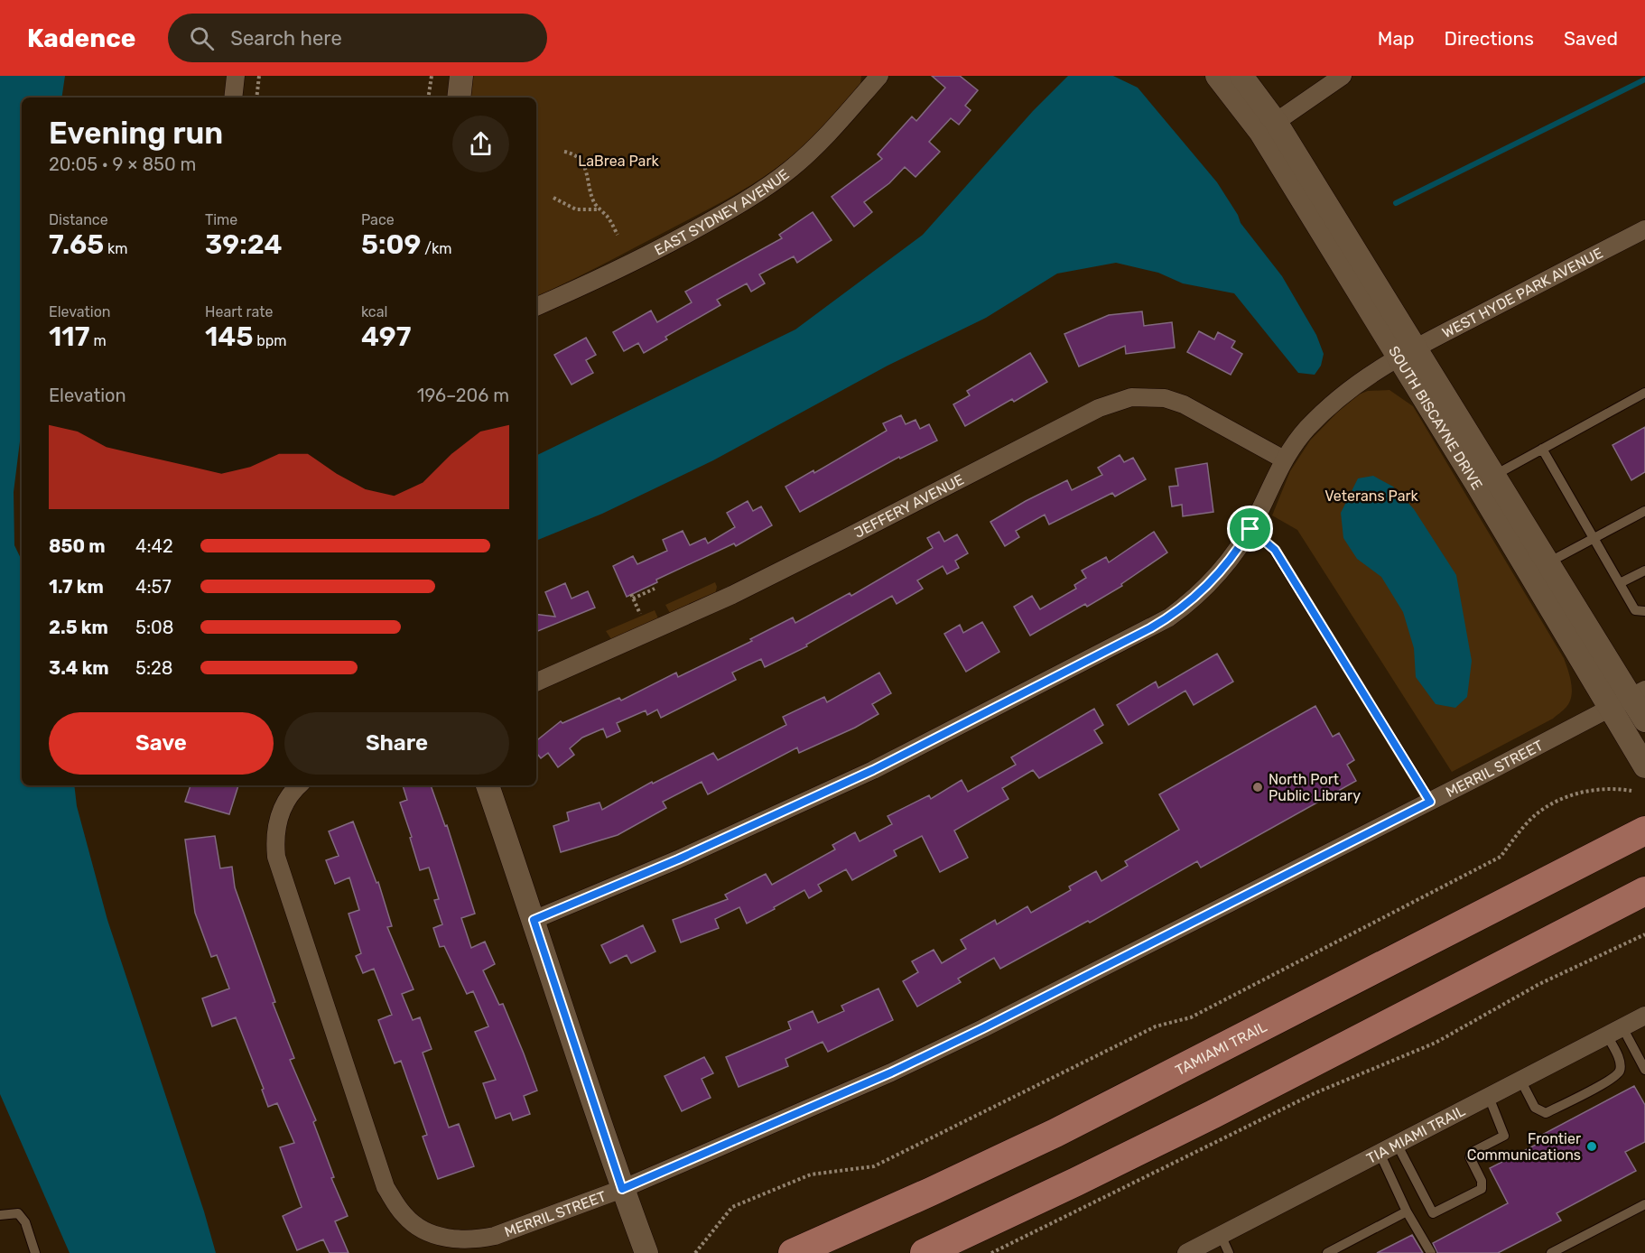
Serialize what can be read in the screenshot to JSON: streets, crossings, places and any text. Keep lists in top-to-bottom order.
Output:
{
  "streets": {
    "main road": ["TAMIAMI TRAIL"],
    "street": [
      "EAST SYDNEY AVENUE",
      "WEST HYDE PARK AVENUE",
      "SOUTH BISCAYNE DRIVE",
      "JEFFERY AVENUE",
      "MERRIL STREET",
      "TIA MIAMI TRAIL"
    ]
  },
  "crossings": [
    ["WEST HYDE PARK AVENUE", "SOUTH BISCAYNE DRIVE"],
    ["WEST HYDE PARK AVENUE", "JEFFERY AVENUE"],
    ["SOUTH BISCAYNE DRIVE", "MERRIL STREET"]
  ],
  "parks": ["LaBrea Park", "Veterans Park"],
  "places": ["North Port Public Library", "Frontier Communications"],
  "page": {
    "header": "Kadence",
    "search": "Search here",
    "nav": ["Map", "Directions", "Saved"],
    "heading": ["Evening run", "20:05 · 9 × 850 m"],
    "stats": [
      ["Distance", "7.65 km"],
      ["Time", "39:24"],
      ["Pace", "5:09 /km"],
      ["Elevation", "117 m"],
      ["Heart rate", "145 bpm"],
      ["kcal", "497"]
    ],
    "chart": ["Elevation", "196–206 m"],
    "list": [
      {
        "name": "850 m",
        "note": "4:42"
      },
      {
        "name": "1.7 km",
        "note": "4:57"
      },
      {
        "name": "2.5 km",
        "note": "5:08"
      },
      {
        "name": "3.4 km",
        "note": "5:28"
      }
    ],
    "buttons": ["Save", "Share"]
  }
}
